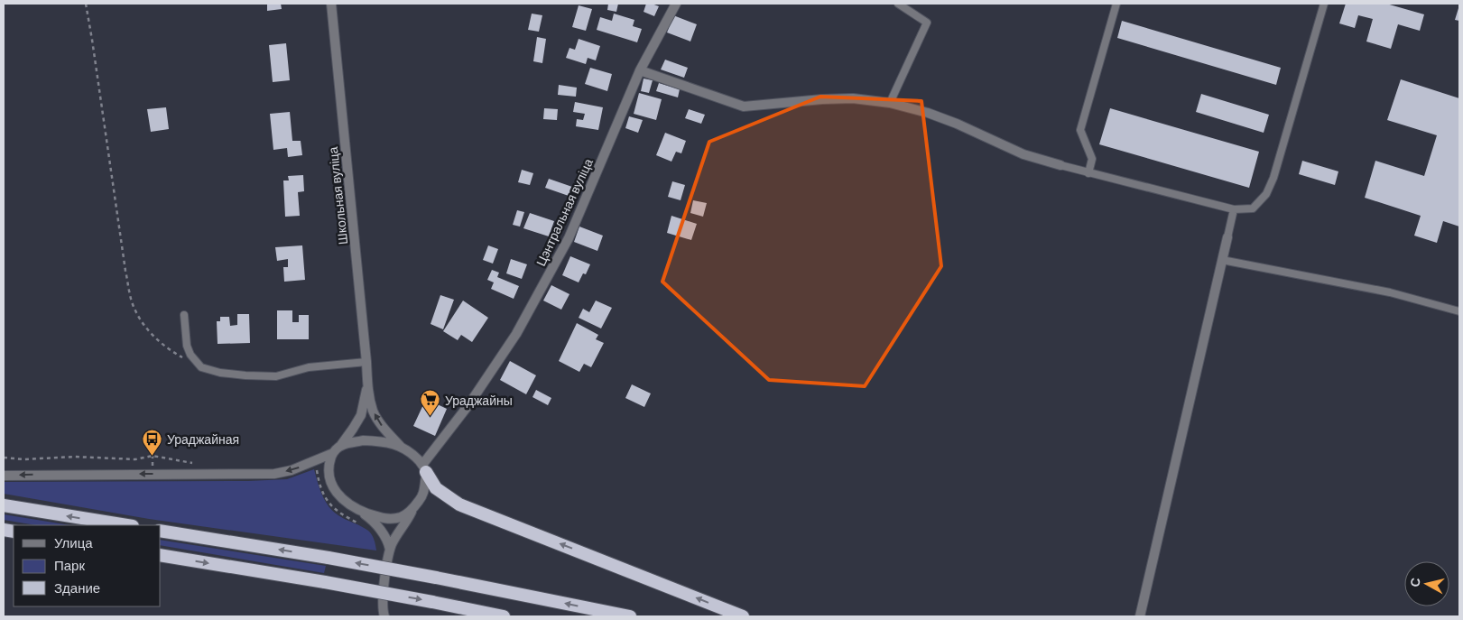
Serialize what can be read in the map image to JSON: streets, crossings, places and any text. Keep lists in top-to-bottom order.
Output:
{
  "streets": {
    "street": ["Школьная вуліца", "Цэнтральная вуліца"]
  },
  "places": {
    "supermarket": ["Ураджайны"],
    "bus stop": ["Ураджайная"]
  },
  "legend": ["Улица", "Парк", "Здание"],
  "north": "left"
}
